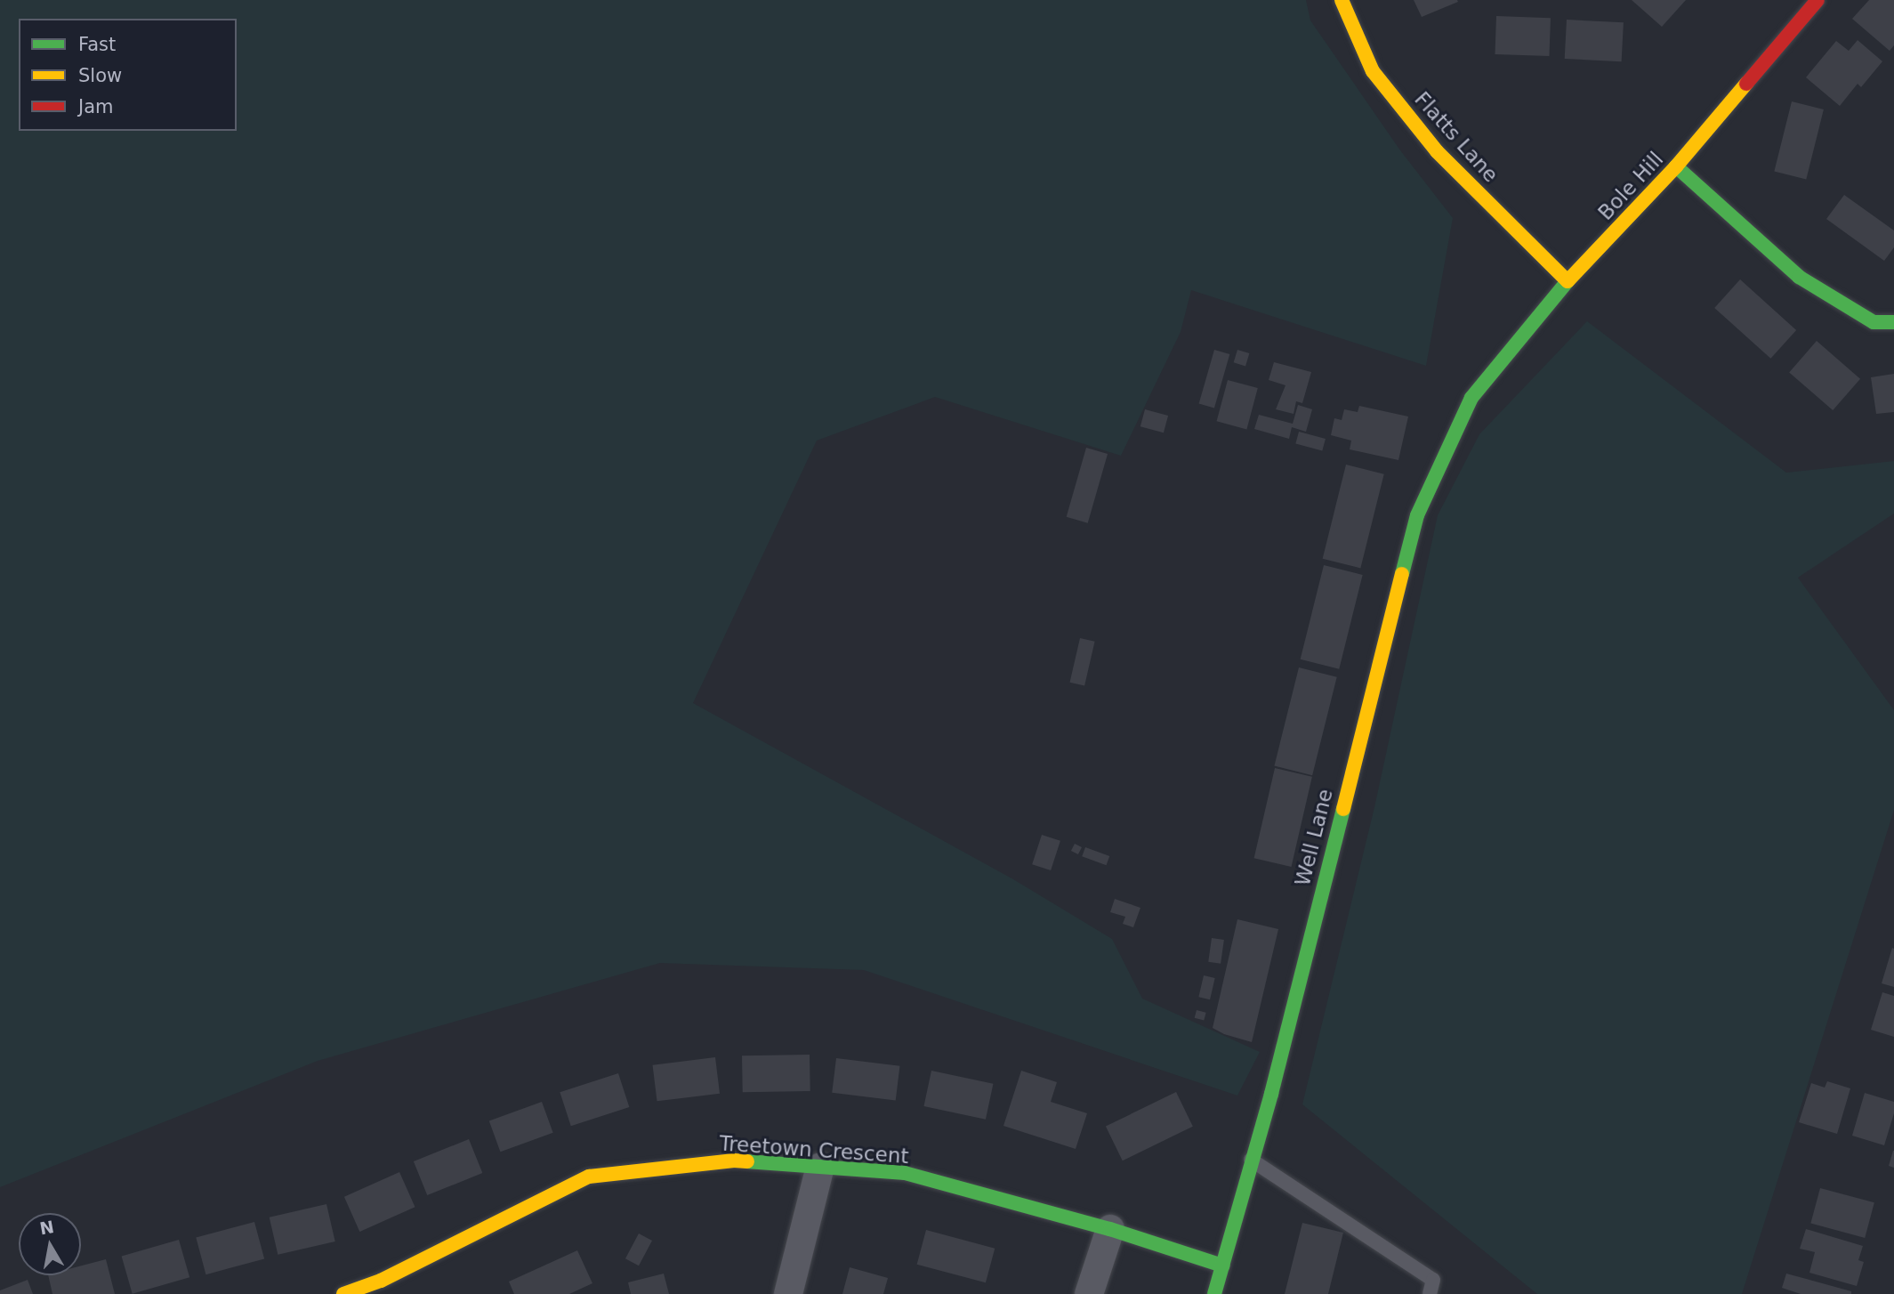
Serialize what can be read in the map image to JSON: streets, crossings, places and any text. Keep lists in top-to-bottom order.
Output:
{
  "streets": {
    "street": [
      "Flatts Lane",
      "Bole Hill",
      "Well Lane",
      "Treetown Crescent"
    ]
  },
  "crossings": [
    ["Flatts Lane", "Bole Hill"],
    ["Bole Hill", "Well Lane"],
    ["Well Lane", "Treetown Crescent"]
  ],
  "legend": ["Fast", "Slow", "Jam"],
  "north": "top"
}
